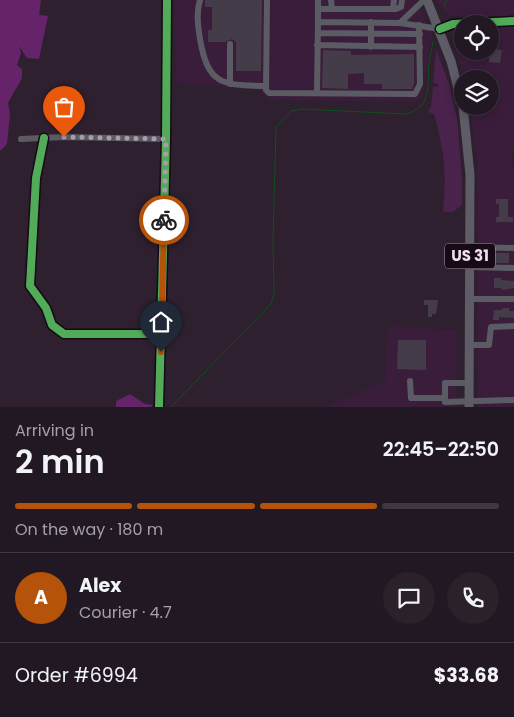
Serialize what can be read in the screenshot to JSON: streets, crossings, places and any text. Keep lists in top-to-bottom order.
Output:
{
  "streets": {
    "main road": ["US 31"]
  },
  "page": {
    "heading": ["2 min", "Arriving in", "22:45–22:50"],
    "panel": [
      "Alex",
      "Courier · 4.7",
      "Order #6994",
      "$33.68"
    ],
    "bar": "On the way · 180 m",
    "round": "A"
  }
}
